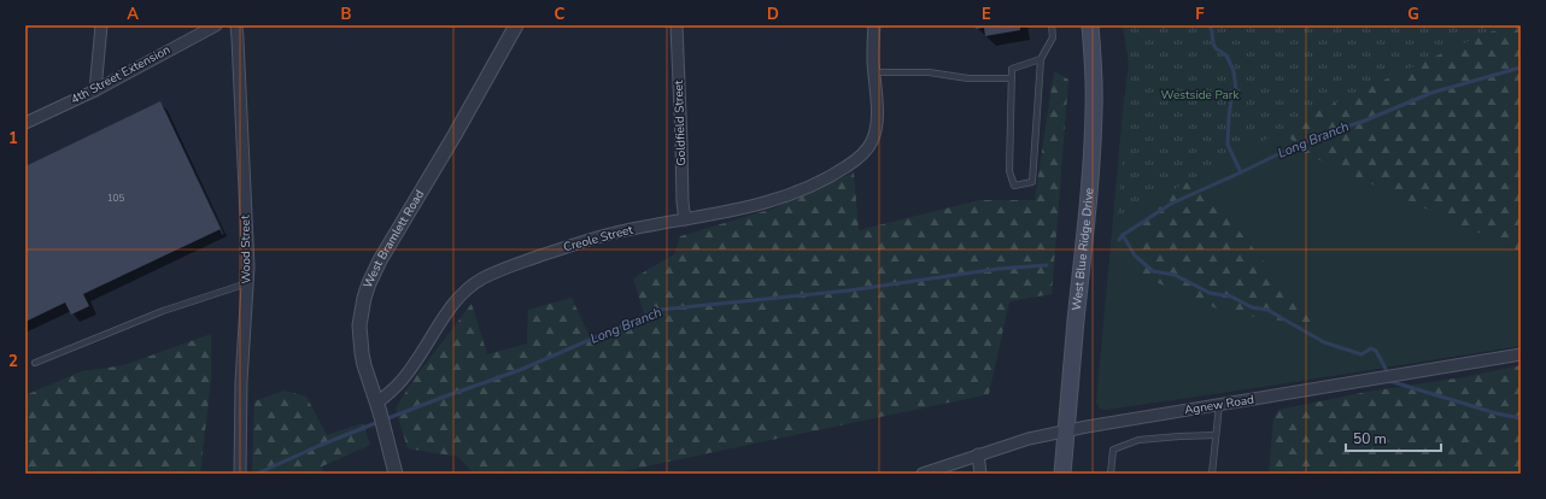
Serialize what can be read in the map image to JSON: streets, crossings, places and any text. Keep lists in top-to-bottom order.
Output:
{
  "streets": {
    "main road": ["West Blue Ridge Drive"],
    "street": [
      "4th Street Extension",
      "Goldfield Street",
      "Creole Street",
      "West Bramlett Road",
      "Wood Street",
      "Agnew Road"
    ]
  },
  "crossings": [
    ["Goldfield Street", "Creole Street"],
    ["Creole Street", "West Bramlett Road"],
    ["West Blue Ridge Drive", "Agnew Road"]
  ],
  "water": ["Long Branch"],
  "parks": ["Westside Park"],
  "house_numbers": ["105"],
  "scale_bar": "50 m",
  "grid": {
    "columns": [
      "A",
      "B",
      "C",
      "D",
      "E",
      "F",
      "G"
    ],
    "rows": ["1", "2"]
  }
}
